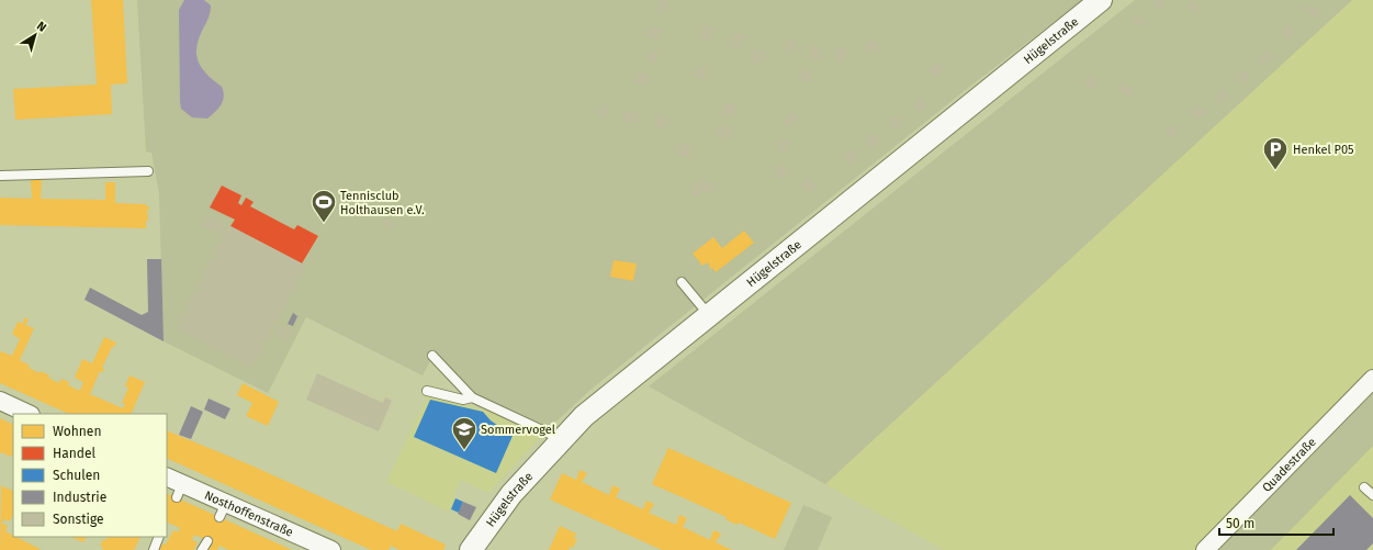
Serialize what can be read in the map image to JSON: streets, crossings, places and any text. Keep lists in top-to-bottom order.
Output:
{
  "streets": {
    "street": ["Hügelstraße", "Quadestraße", "Nosthoffenstraße"]
  },
  "places": {
    "parking": ["Henkel P05"],
    "sports": ["Tennisclub Holthausen e.V."],
    "school or university": ["Sommervogel"]
  },
  "legend": [
    "Wohnen",
    "Handel",
    "Schulen",
    "Industrie",
    "Sonstige"
  ],
  "scale_bar": "50 m",
  "north": "top right"
}
